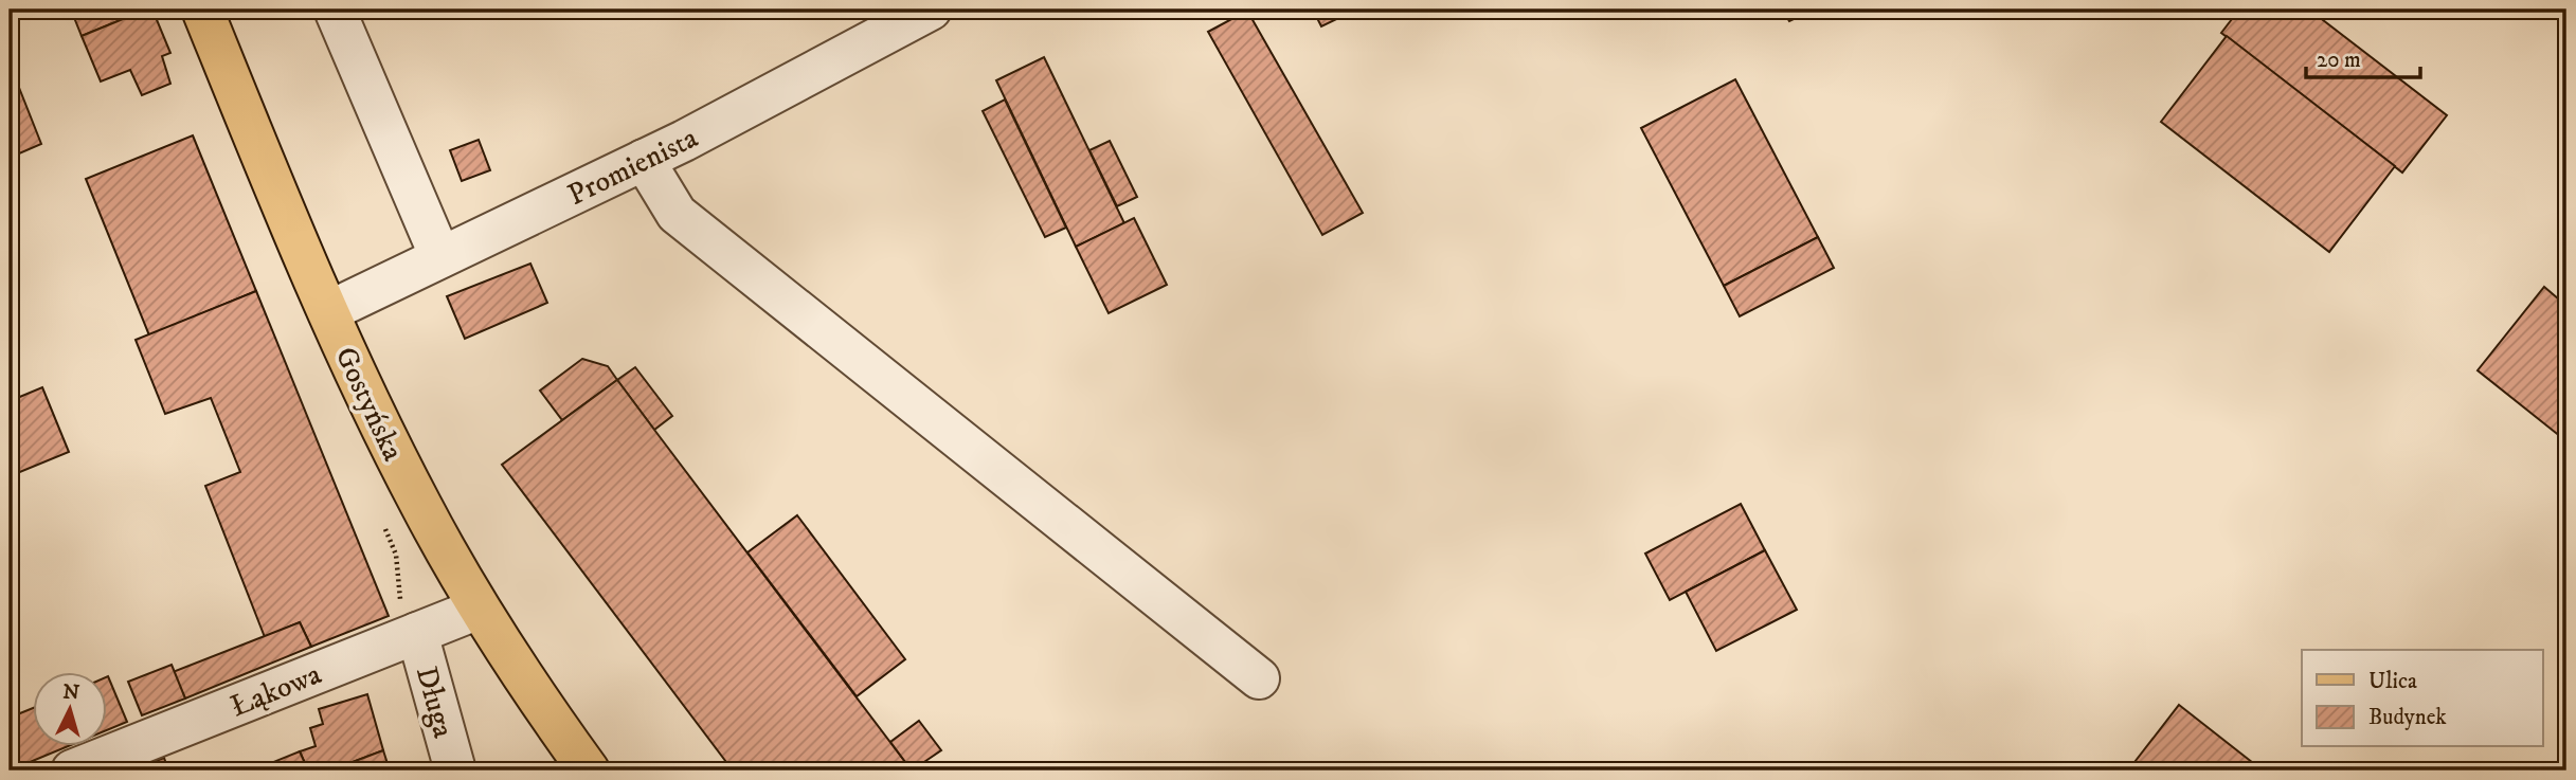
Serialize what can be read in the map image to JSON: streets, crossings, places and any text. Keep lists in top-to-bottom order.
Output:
{
  "streets": {
    "main road": ["Gostyńska"],
    "street": ["Promienista", "Łąkowa", "Długa"]
  },
  "crossings": [
    ["Promienista", "Gostyńska"],
    ["Gostyńska", "Łąkowa"],
    ["Łąkowa", "Długa"]
  ],
  "legend": ["Ulica", "Budynek"],
  "scale_bar": "20 m",
  "north": "top"
}
